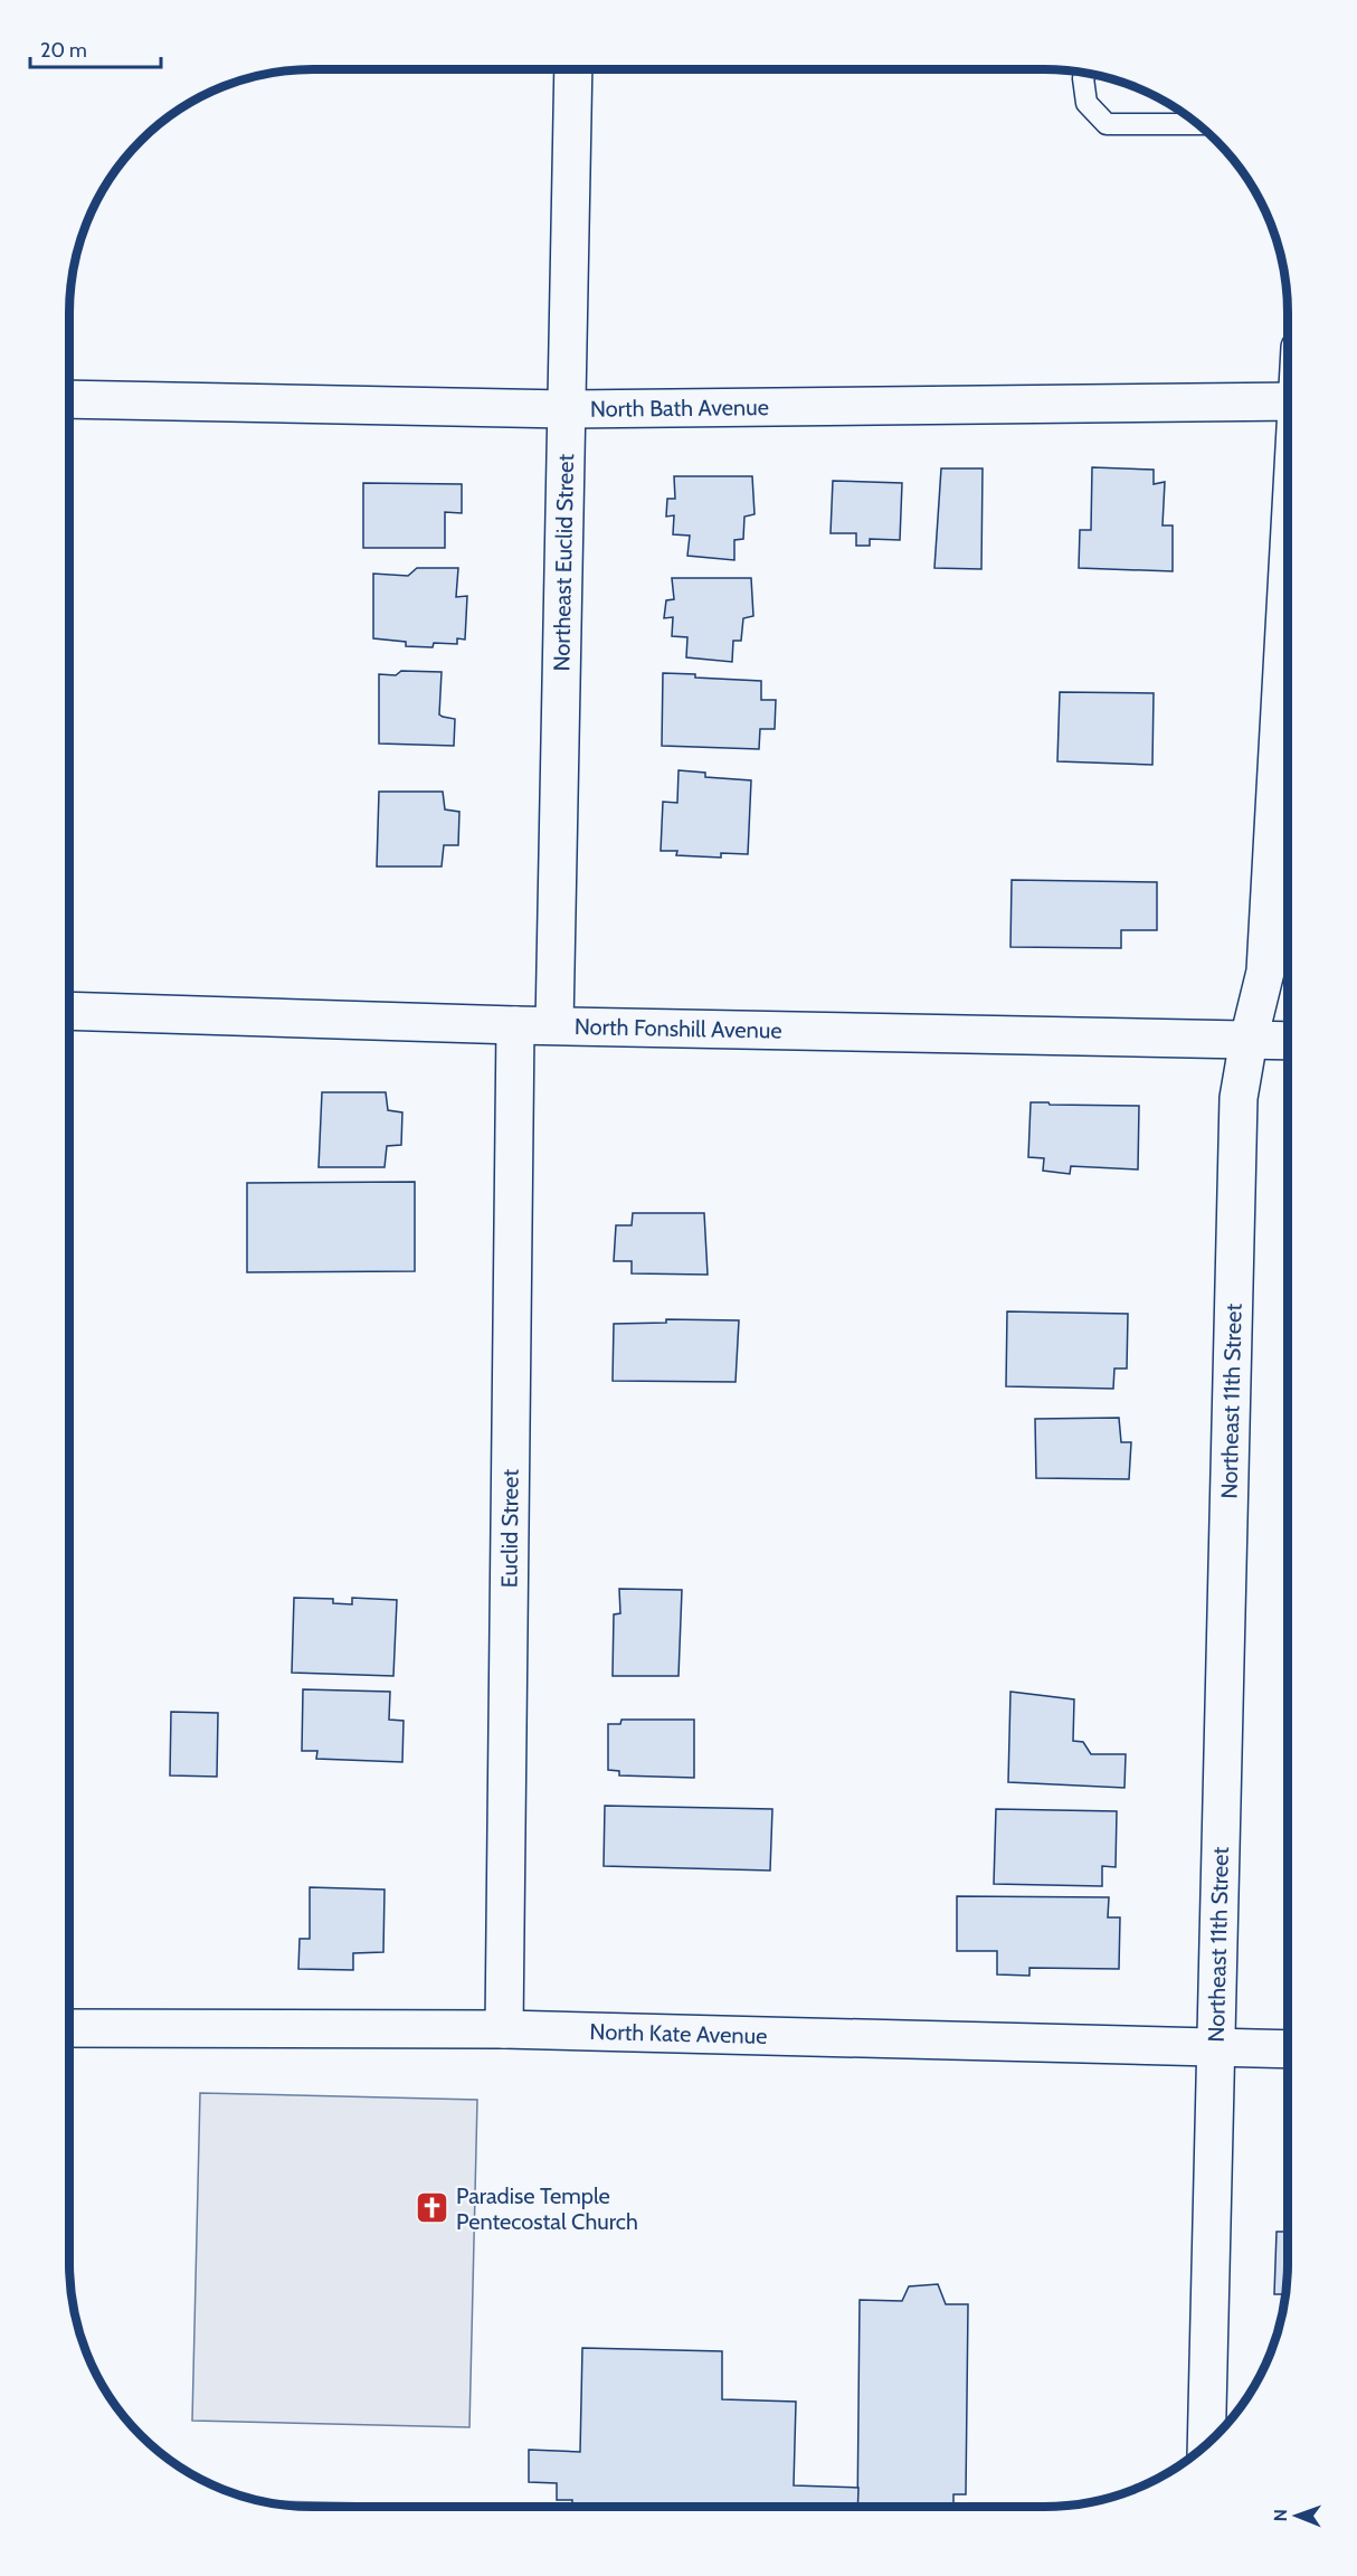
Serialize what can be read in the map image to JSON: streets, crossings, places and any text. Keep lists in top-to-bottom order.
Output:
{
  "streets": {
    "street": [
      "North Bath Avenue",
      "Northeast Euclid Street",
      "North Fonshill Avenue",
      "Northeast 11th Street",
      "Euclid Street",
      "North Kate Avenue"
    ]
  },
  "crossings": [
    ["North Bath Avenue", "Northeast Euclid Street"],
    ["Northeast Euclid Street", "North Fonshill Avenue"],
    ["North Fonshill Avenue", "Northeast 11th Street"],
    ["North Fonshill Avenue", "Euclid Street"],
    ["Northeast 11th Street", "North Kate Avenue"],
    ["Euclid Street", "North Kate Avenue"]
  ],
  "places": {
    "church": ["Paradise Temple Pentecostal Church"]
  },
  "scale_bar": "20 m",
  "north": "left"
}
